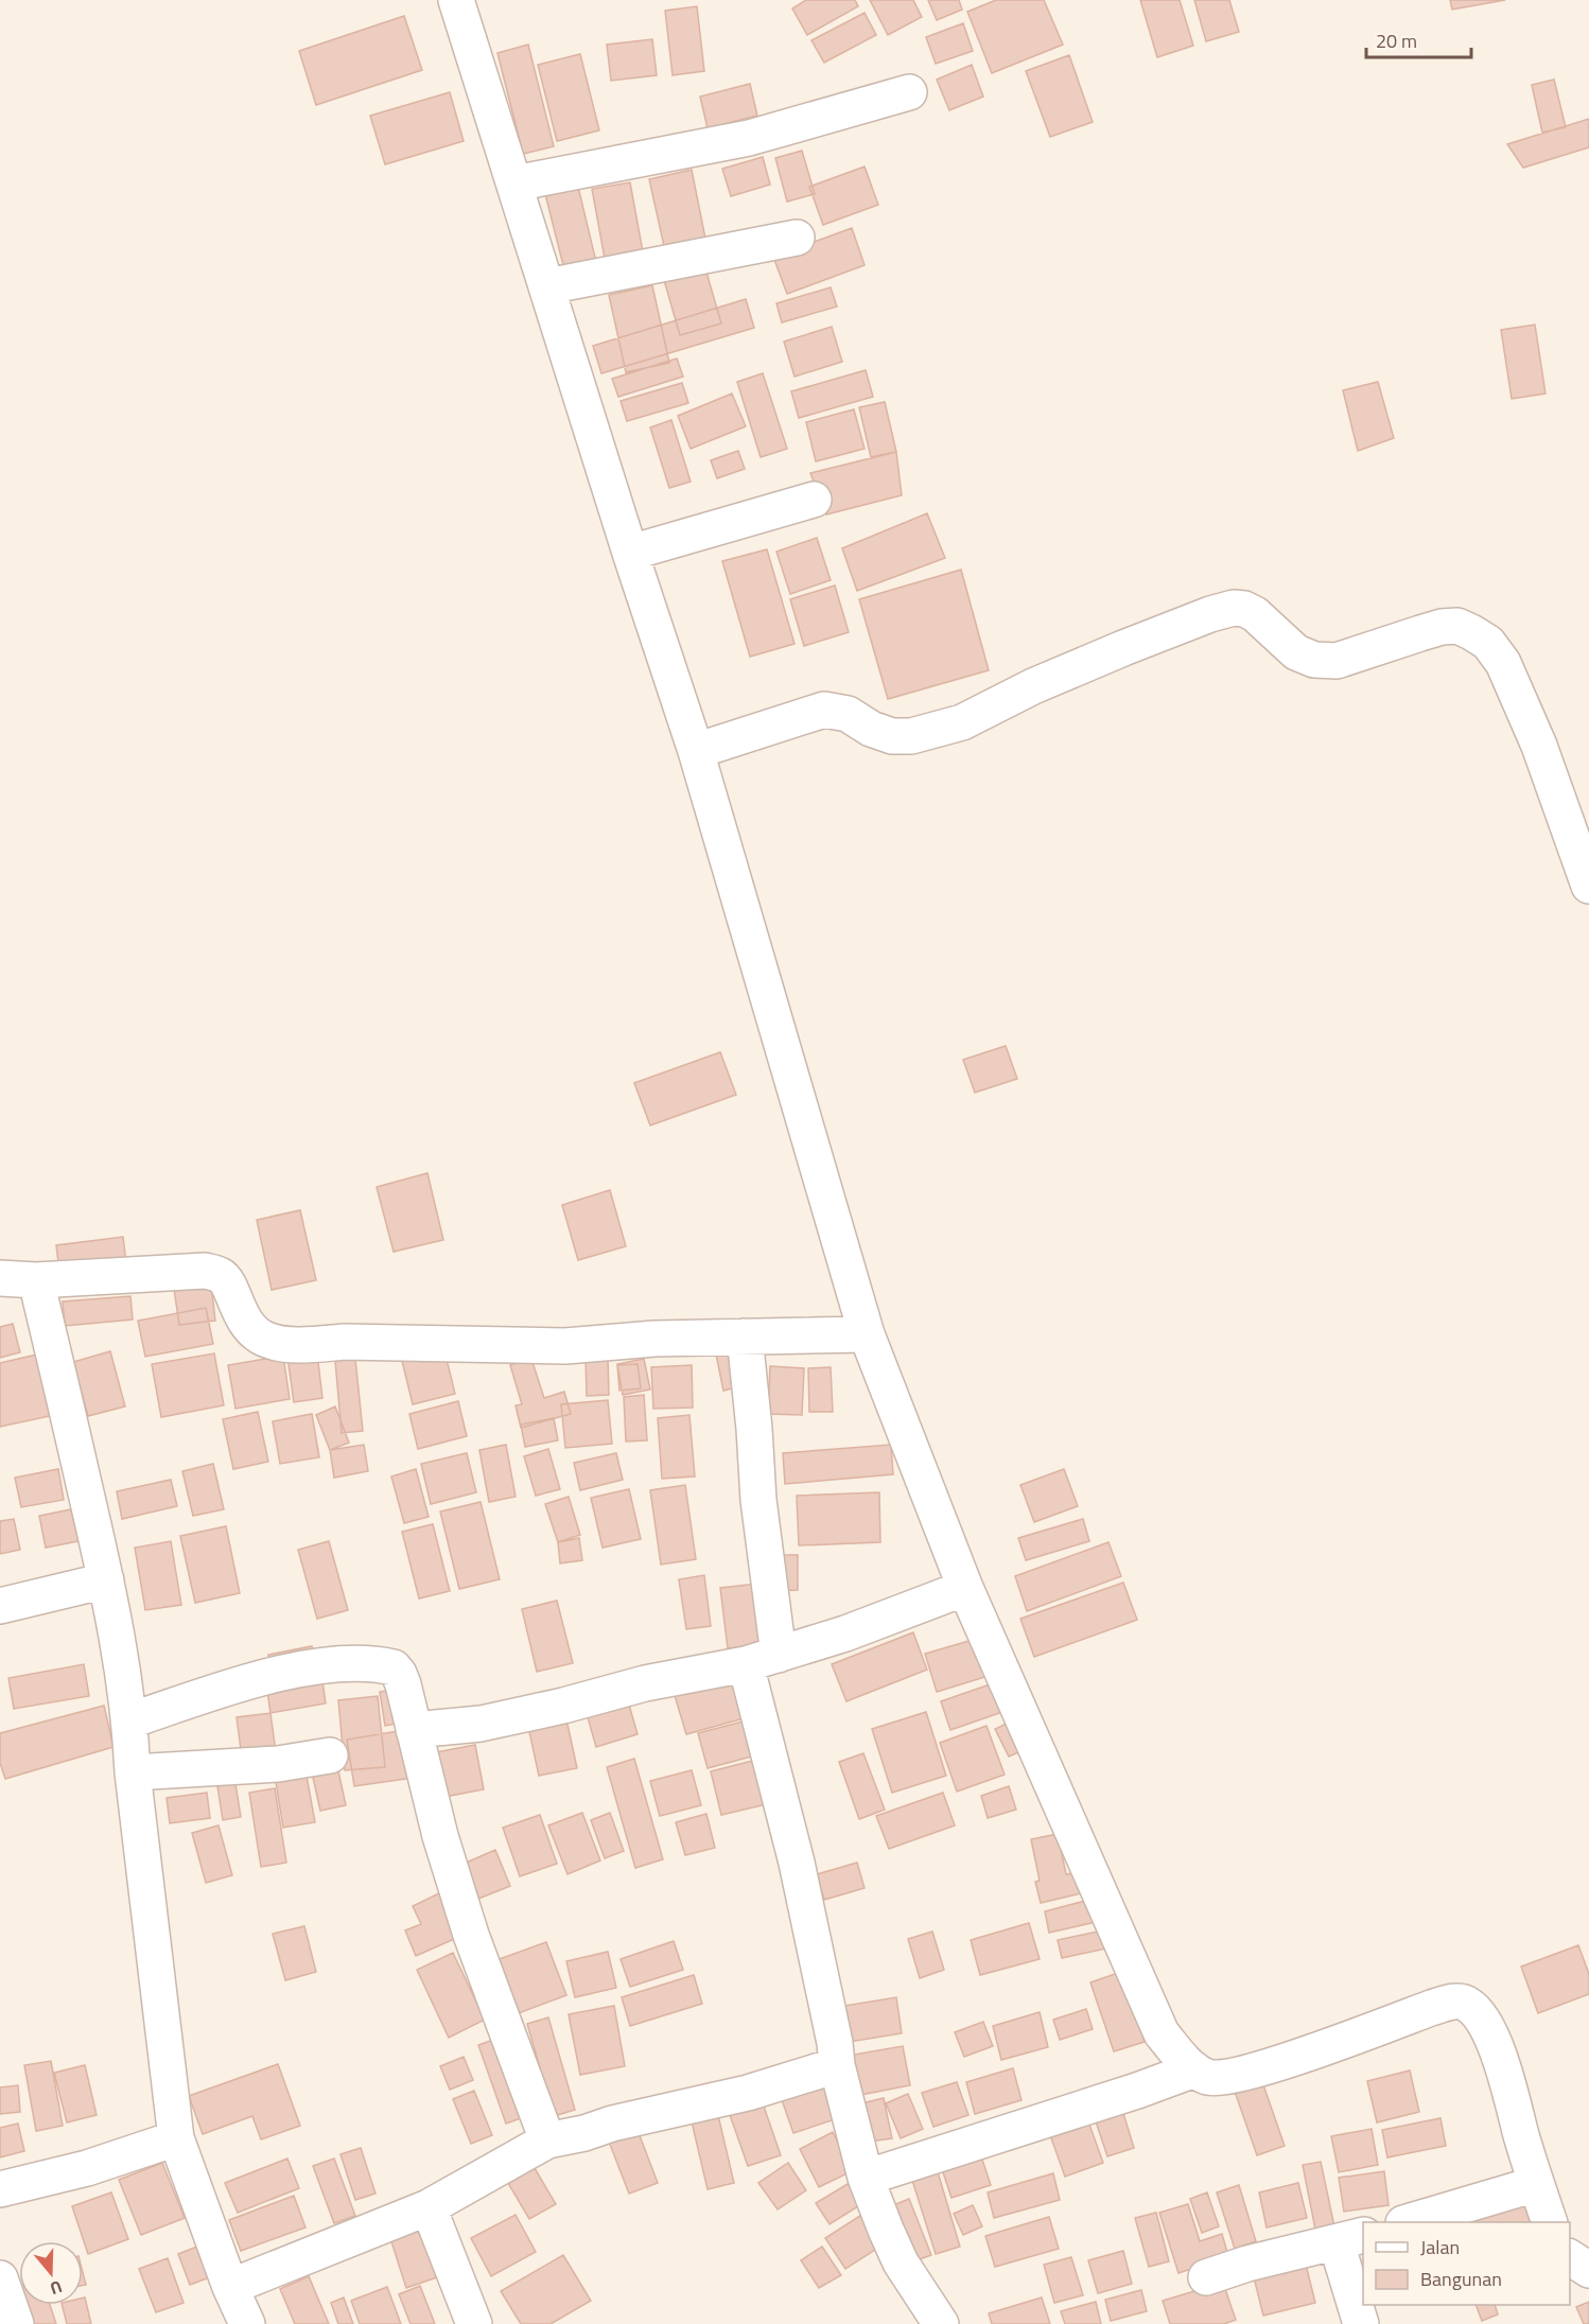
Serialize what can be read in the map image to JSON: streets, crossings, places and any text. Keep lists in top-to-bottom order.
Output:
{
  "legend": ["Jalan", "Bangunan"],
  "scale_bar": "20 m",
  "north": "bottom"
}
